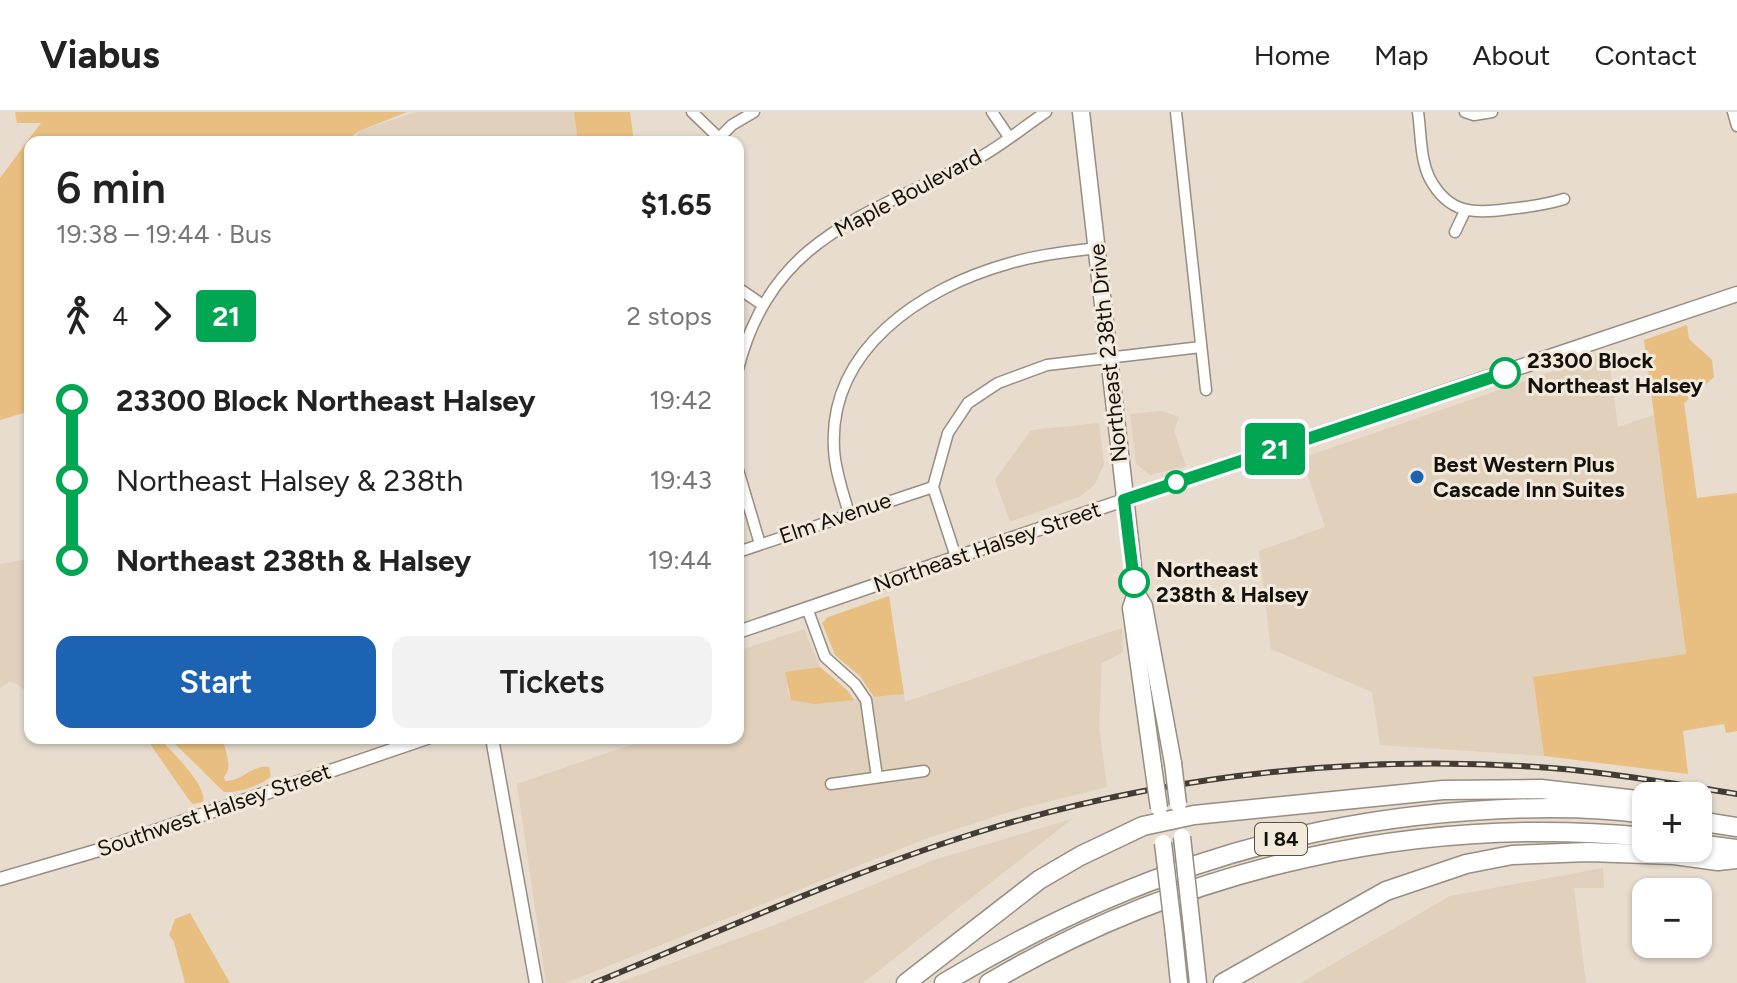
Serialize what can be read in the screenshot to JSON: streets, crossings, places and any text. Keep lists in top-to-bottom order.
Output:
{
  "streets": {
    "highway": ["Northeast 238th Drive", "I 84"],
    "main road": ["Northeast Halsey Street"],
    "street": ["Maple Boulevard", "Elm Avenue", "Southwest Halsey Street"]
  },
  "crossings": [
    ["Northeast 238th Drive", "Northeast Halsey Street"]
  ],
  "places": ["23300 Block Northeast Halsey", "Best Western Plus Cascade Inn Suites", "Northeast 238th & Halsey"],
  "lines": ["bus line 21"],
  "page": {
    "header": "Viabus",
    "nav": [
      "Home",
      "Map",
      "About",
      "Contact"
    ],
    "on_map": "21",
    "heading": ["6 min", "19:38 – 19:44 · Bus", "$1.65"],
    "legs": ["4", "21", "2 stops"],
    "list": [
      {
        "name": "23300 Block Northeast Halsey",
        "value": "19:42"
      },
      {
        "name": "Northeast Halsey & 238th",
        "value": "19:43"
      },
      {
        "name": "Northeast 238th & Halsey",
        "value": "19:44"
      }
    ],
    "buttons": ["Start", "Tickets"],
    "map_buttons": ["+", "−"]
  }
}
